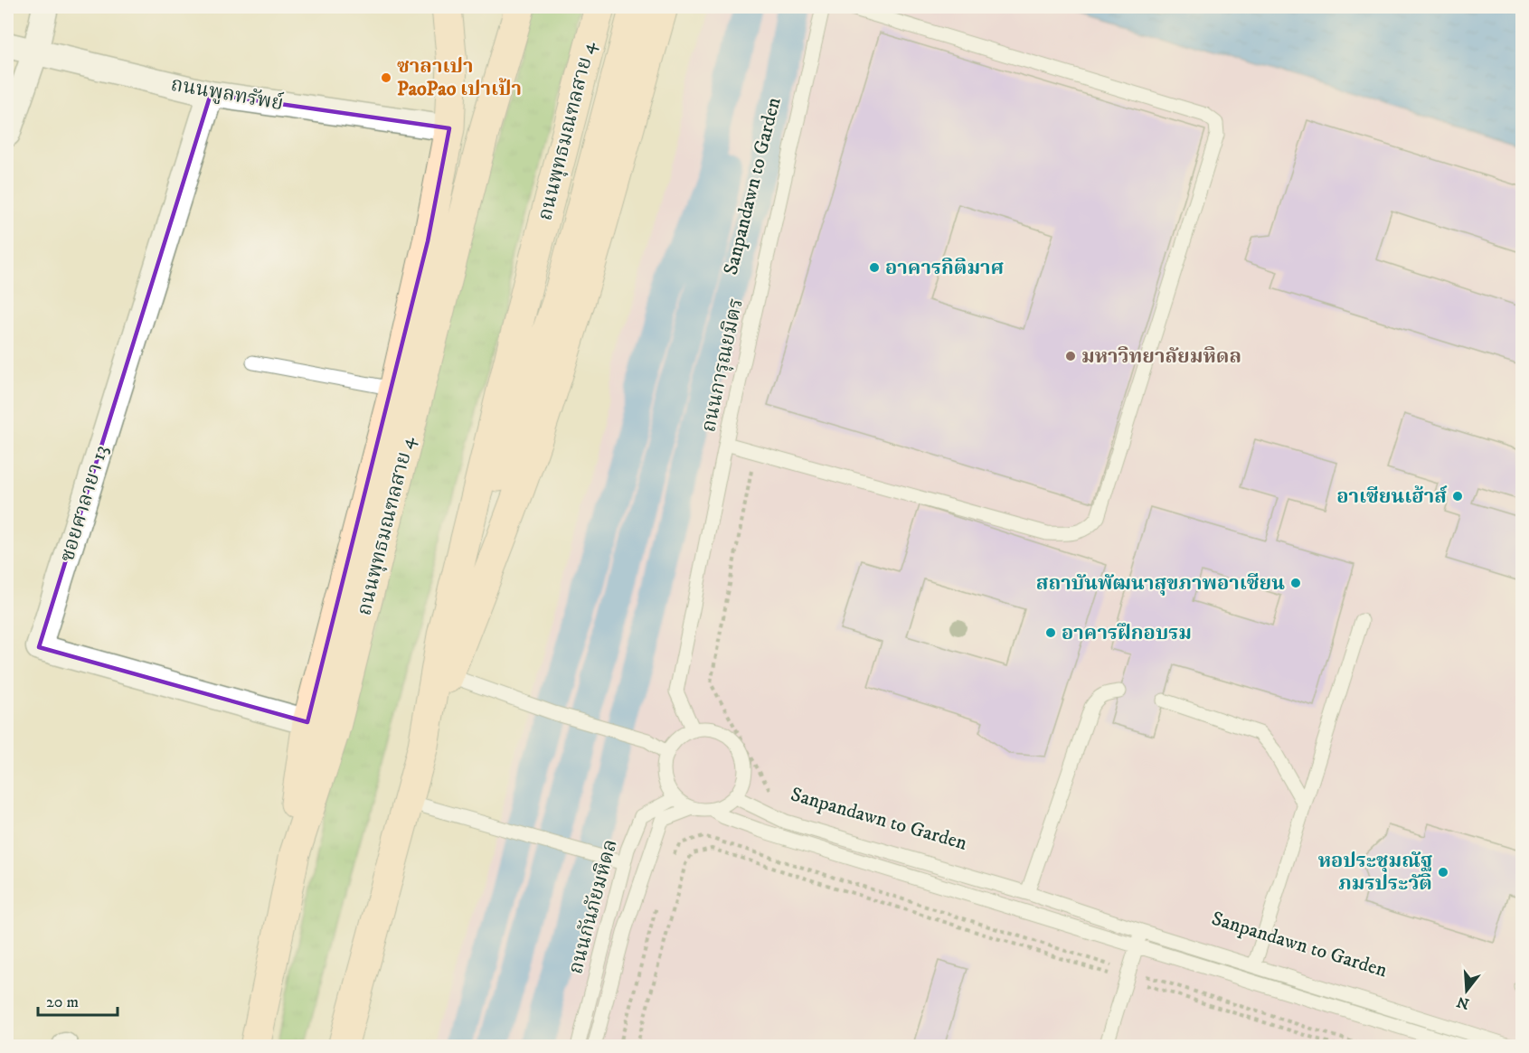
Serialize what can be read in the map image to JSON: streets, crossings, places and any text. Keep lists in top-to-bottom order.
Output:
{
  "streets": {
    "main road": ["ถนนพุทธมณฑลสาย 4"],
    "street": ["ถนนพูลทรัพย์", "ซอยศาลายา 13"],
    "lane": ["ถนนการุณยมิตร", "ถนนกันภัยมหิดล"],
    "path": ["Sanpandawn to Garden"]
  },
  "crossings": [
    ["ถนนพูลทรัพย์", "ซอยศาลายา 13"],
    ["ถนนการุณยมิตร", "ถนนกันภัยมหิดล"]
  ],
  "places": [
    "ซาลาเปา PaoPao เปาเป้า",
    "อาคารกิติมาศ",
    "มหาวิทยาลัยมหิดล",
    "อาเซียนเฮ้าส์",
    "สถาบันพัฒนาสุขภาพอาเซียน",
    "อาคารฝึกอบรม",
    "หอประชุมณัฐ ภมรประวัติ"
  ],
  "scale_bar": "20 m",
  "north": "bottom"
}
